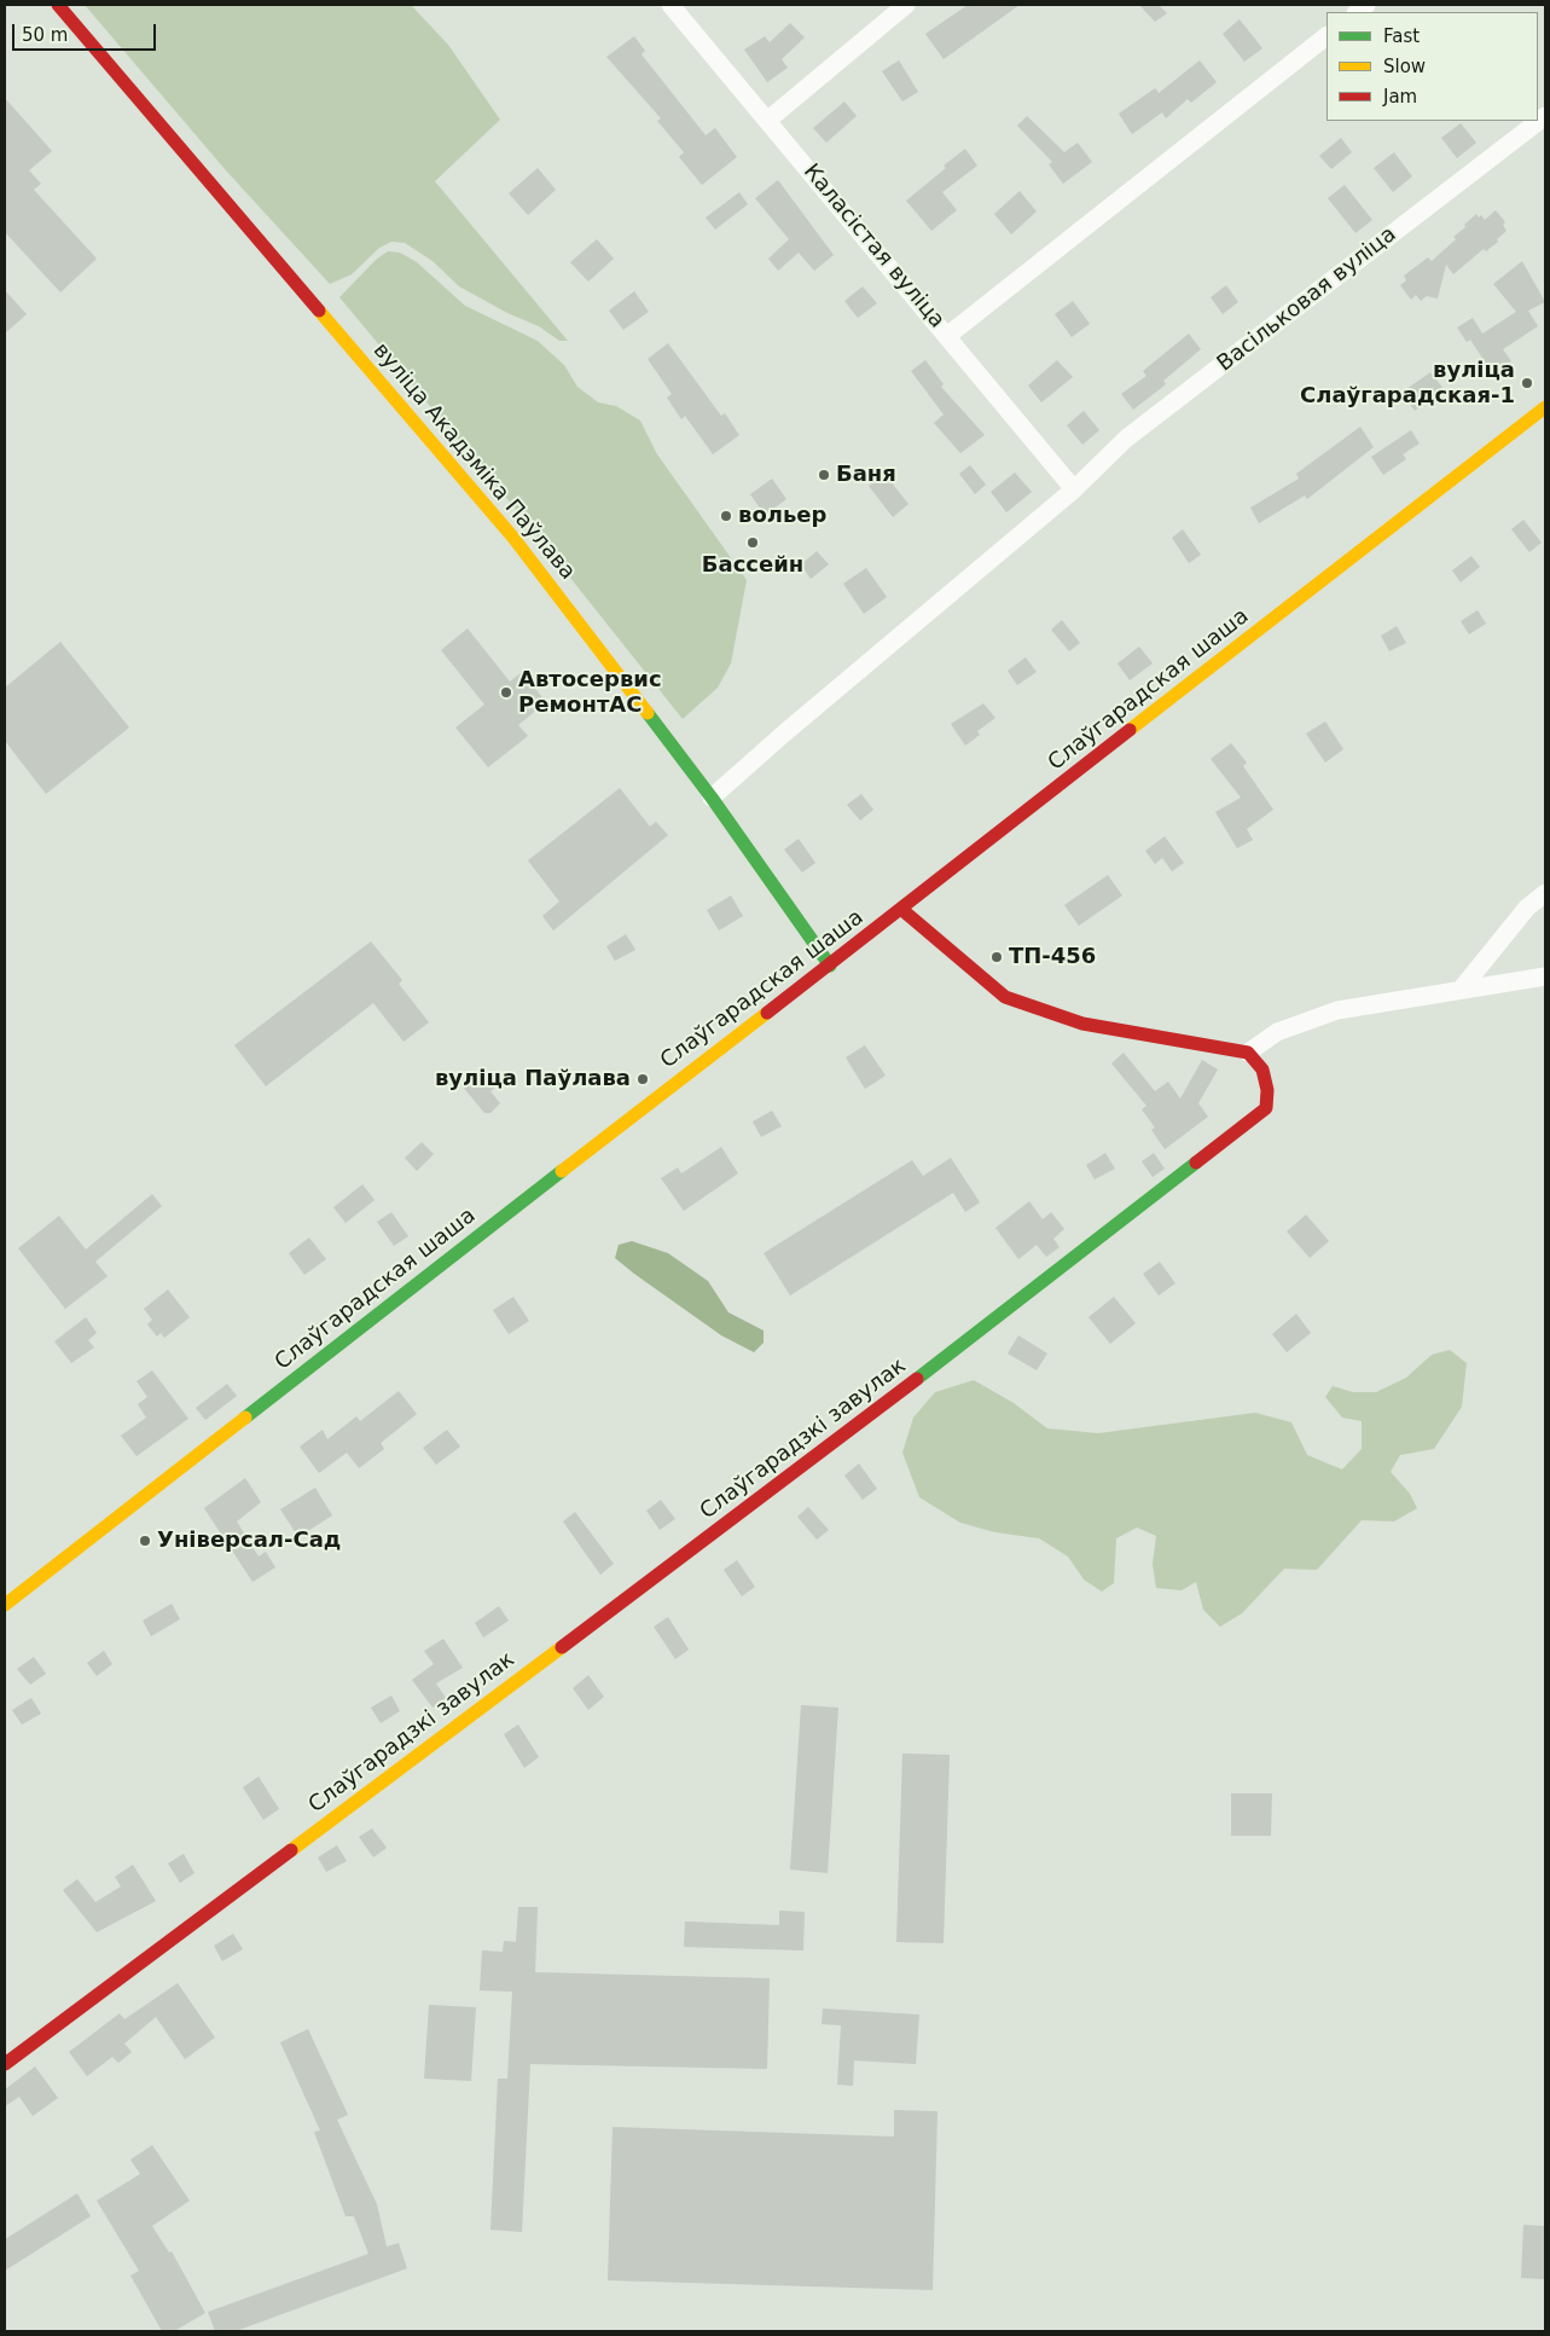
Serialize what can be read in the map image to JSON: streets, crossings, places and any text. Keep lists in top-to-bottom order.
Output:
{
  "streets": {
    "main road": ["вуліца Акадэміка Паўлава", "Слаўгарадская шаша", "Слаўгарадзкі завулак"],
    "street": ["Каласістая вуліца", "Васільковая вуліца"]
  },
  "crossings": [
    ["Каласістая вуліца", "Васільковая вуліца"],
    ["Васільковая вуліца", "вуліца Акадэміка Паўлава"],
    ["вуліца Акадэміка Паўлава", "Слаўгарадская шаша"]
  ],
  "places": [
    "вуліца Слаўгарадская-1",
    "Баня",
    "вольер",
    "Бассейн",
    "Автосервис РемонтАС",
    "ТП-456",
    "вуліца Паўлава",
    "Універсал-Сад"
  ],
  "legend": ["Fast", "Slow", "Jam"],
  "scale_bar": "50 m"
}
